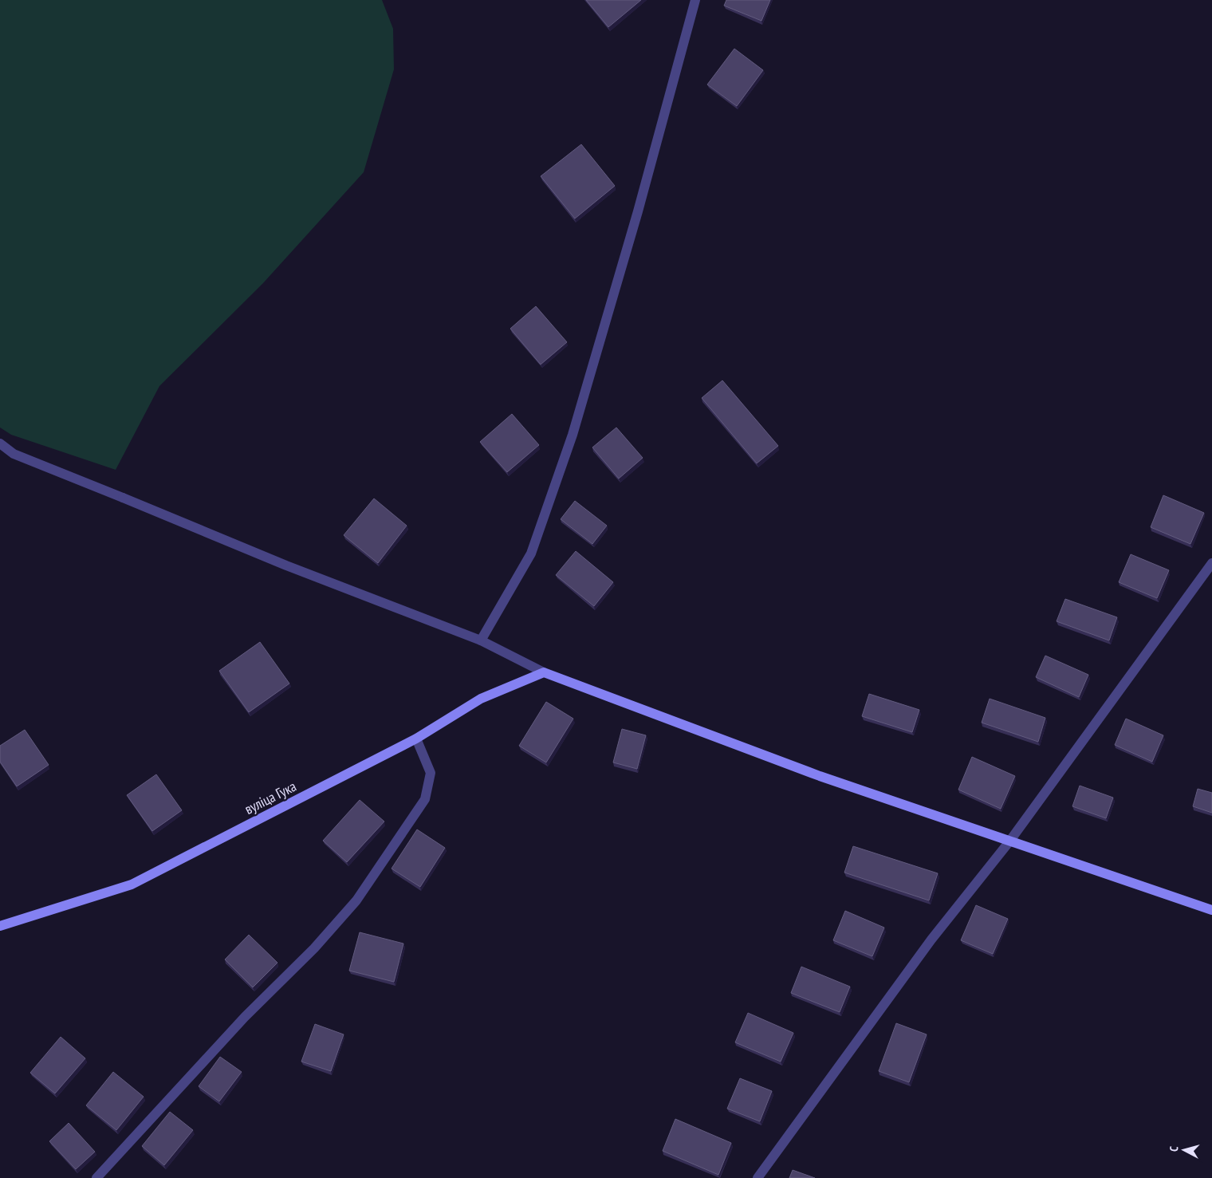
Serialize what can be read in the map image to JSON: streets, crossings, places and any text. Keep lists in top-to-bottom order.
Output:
{
  "streets": {
    "street": ["вуліца Гука"]
  },
  "north": "left"
}
